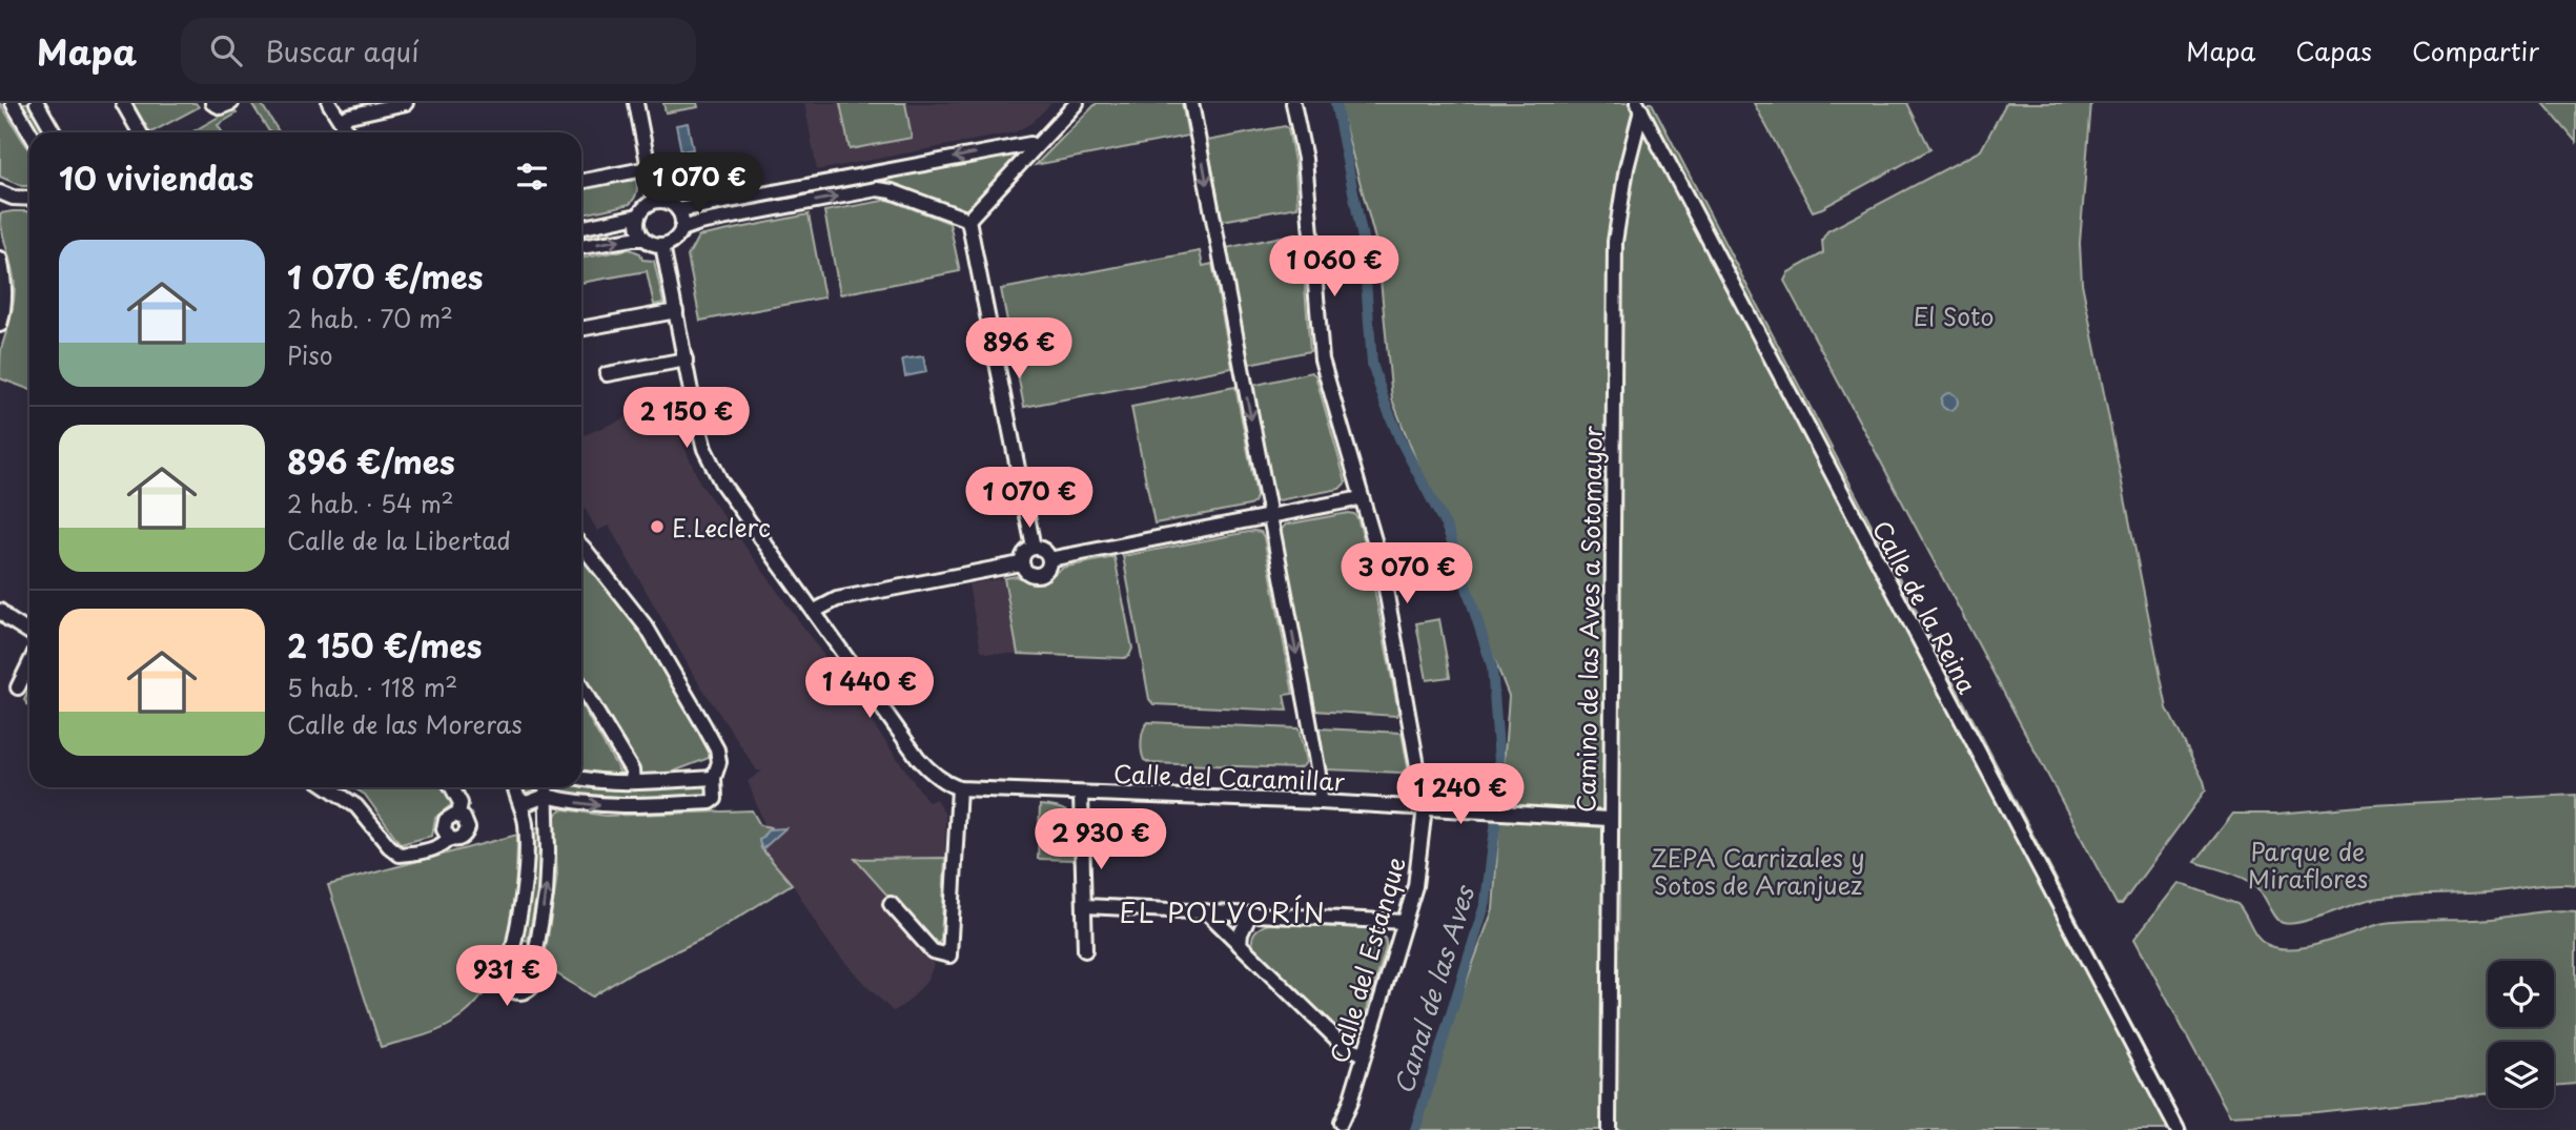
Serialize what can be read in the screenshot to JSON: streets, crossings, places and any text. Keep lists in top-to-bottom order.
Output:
{
  "streets": {
    "street": [
      "Calle de la Reina",
      "Camino de las Aves a Sotomayor",
      "Calle del Caramillar",
      "Calle del Estanque"
    ]
  },
  "crossings": [
    ["Calle de la Reina", "Camino de las Aves a Sotomayor"],
    ["Camino de las Aves a Sotomayor", "Calle del Caramillar"],
    ["Calle del Caramillar", "Calle del Estanque"]
  ],
  "districts": ["EL POLVORÍN"],
  "water": ["Canal de las Aves"],
  "parks": ["El Soto", "Parque de Miraflores", "ZEPA Carrizales y Sotos de Aranjuez"],
  "places": ["E.Leclerc"],
  "page": {
    "header": "Mapa",
    "search": "Buscar aquí",
    "nav": ["Mapa", "Capas", "Compartir"],
    "heading": "10 viviendas",
    "price": [
      "1 070 €",
      "1 060 €",
      "896 €",
      "2 150 €",
      "1 070 €",
      "3 070 €",
      "1 440 €",
      "1 240 €",
      "2 930 €",
      "931 €"
    ],
    "list": [
      {
        "name": "1 070 €/mes",
        "note": "2 hab. · 70 m² · Piso"
      },
      {
        "name": "896 €/mes",
        "note": "2 hab. · 54 m² · Calle de la Libertad"
      },
      {
        "name": "2 150 €/mes",
        "note": "5 hab. · 118 m² · Calle de las Moreras"
      }
    ]
  }
}
